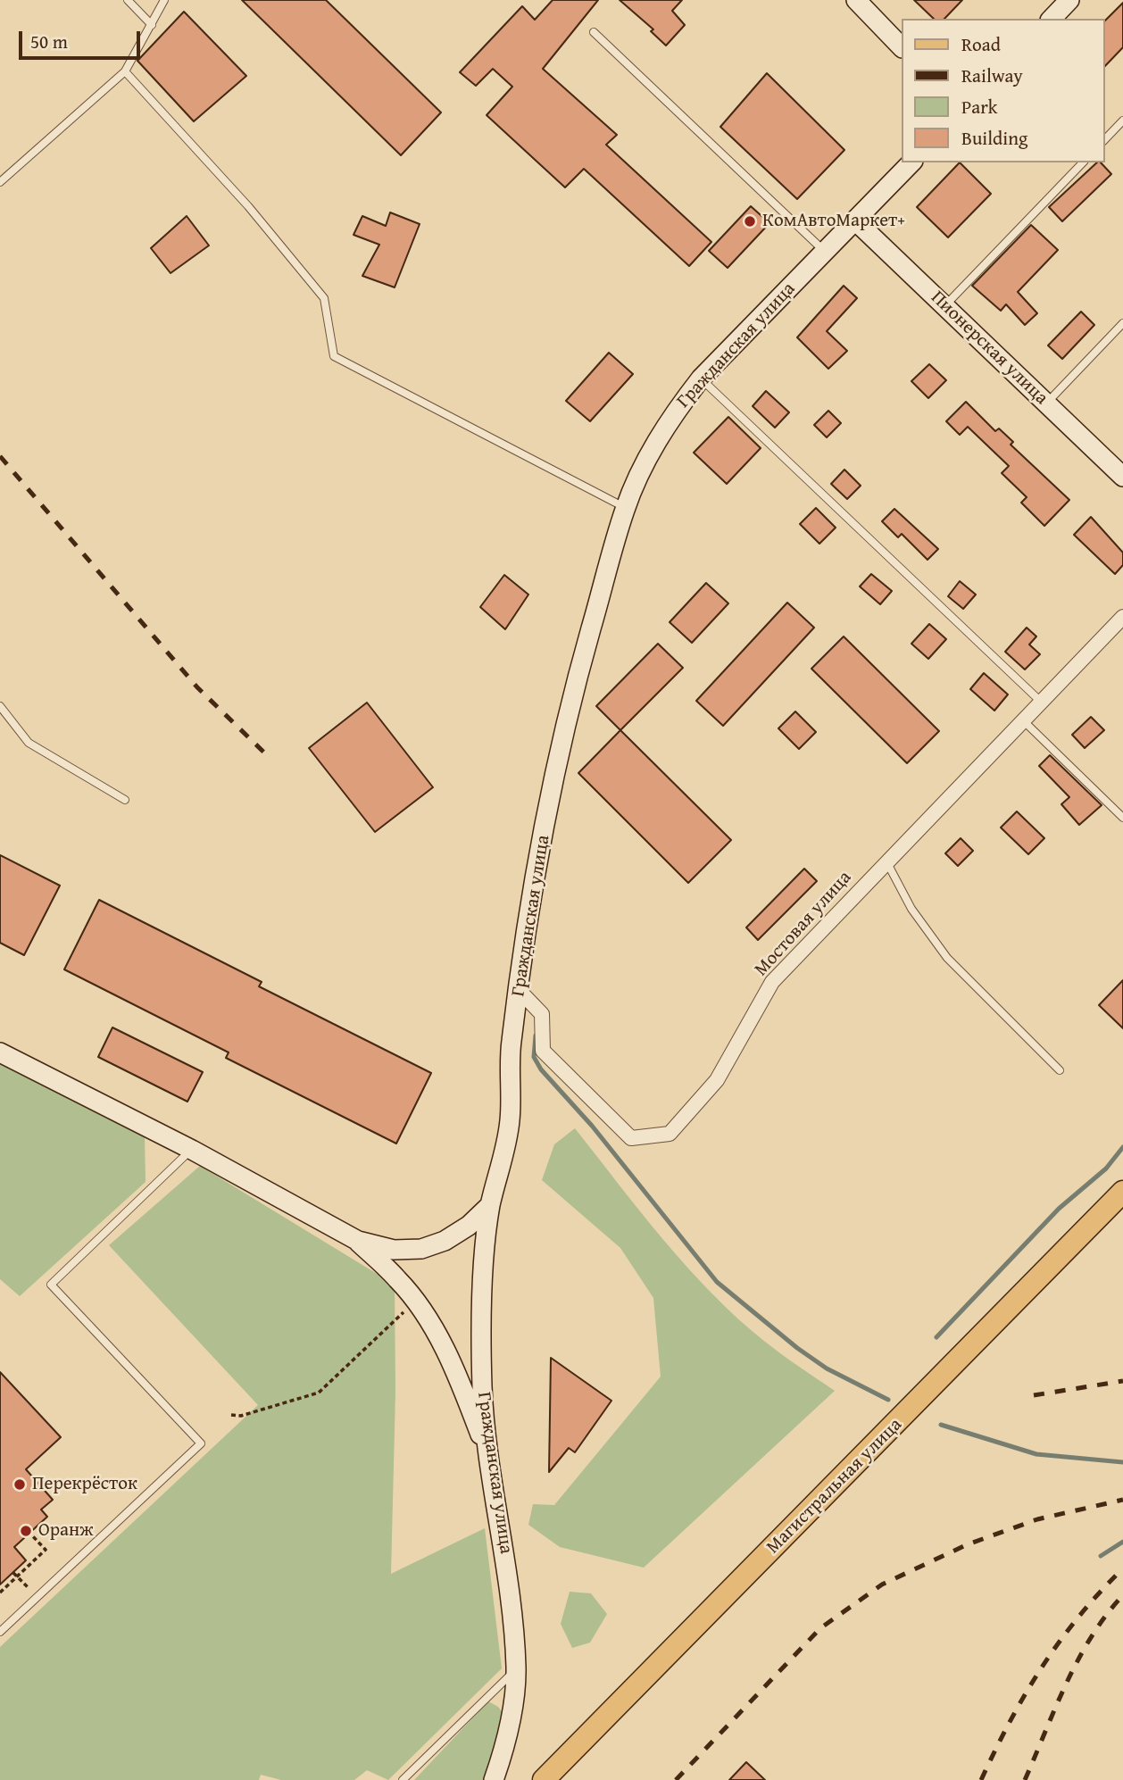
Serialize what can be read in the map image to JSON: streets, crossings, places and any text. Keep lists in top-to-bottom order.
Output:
{
  "streets": {
    "main road": ["Магистральная улица"],
    "street": ["Гражданская улица", "Пионерская улица", "Мостовая улица"]
  },
  "crossings": [
    ["Гражданская улица", "Пионерская улица"],
    ["Гражданская улица", "Мостовая улица"]
  ],
  "places": ["КомАвтоМаркет+", "Перекрёсток", "Оранж"],
  "legend": [
    "Road",
    "Railway",
    "Park",
    "Building"
  ],
  "scale_bar": "50 m"
}
